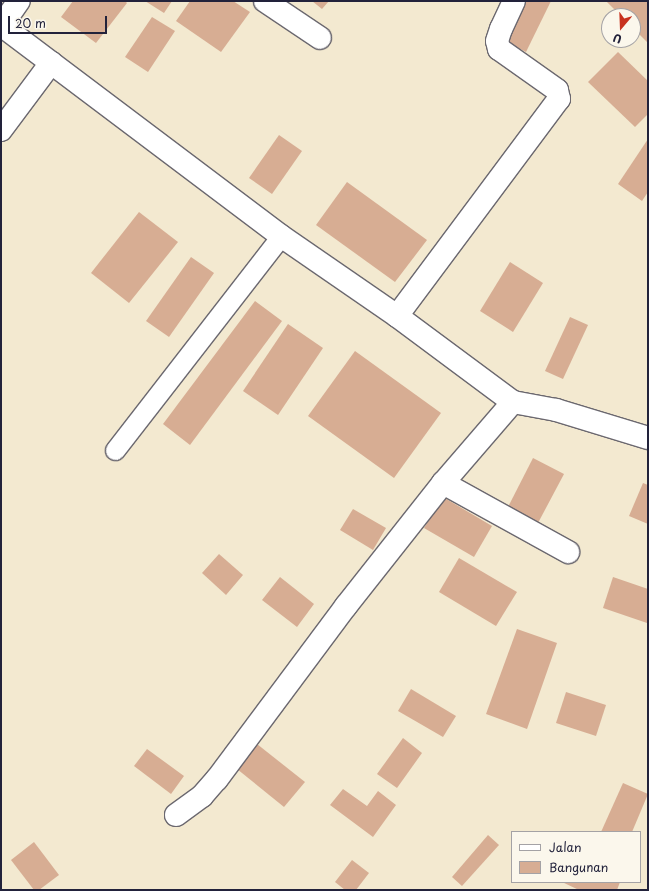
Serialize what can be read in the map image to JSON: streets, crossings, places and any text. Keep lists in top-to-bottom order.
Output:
{
  "legend": ["Jalan", "Bangunan"],
  "scale_bar": "20 m",
  "north": "bottom"
}
